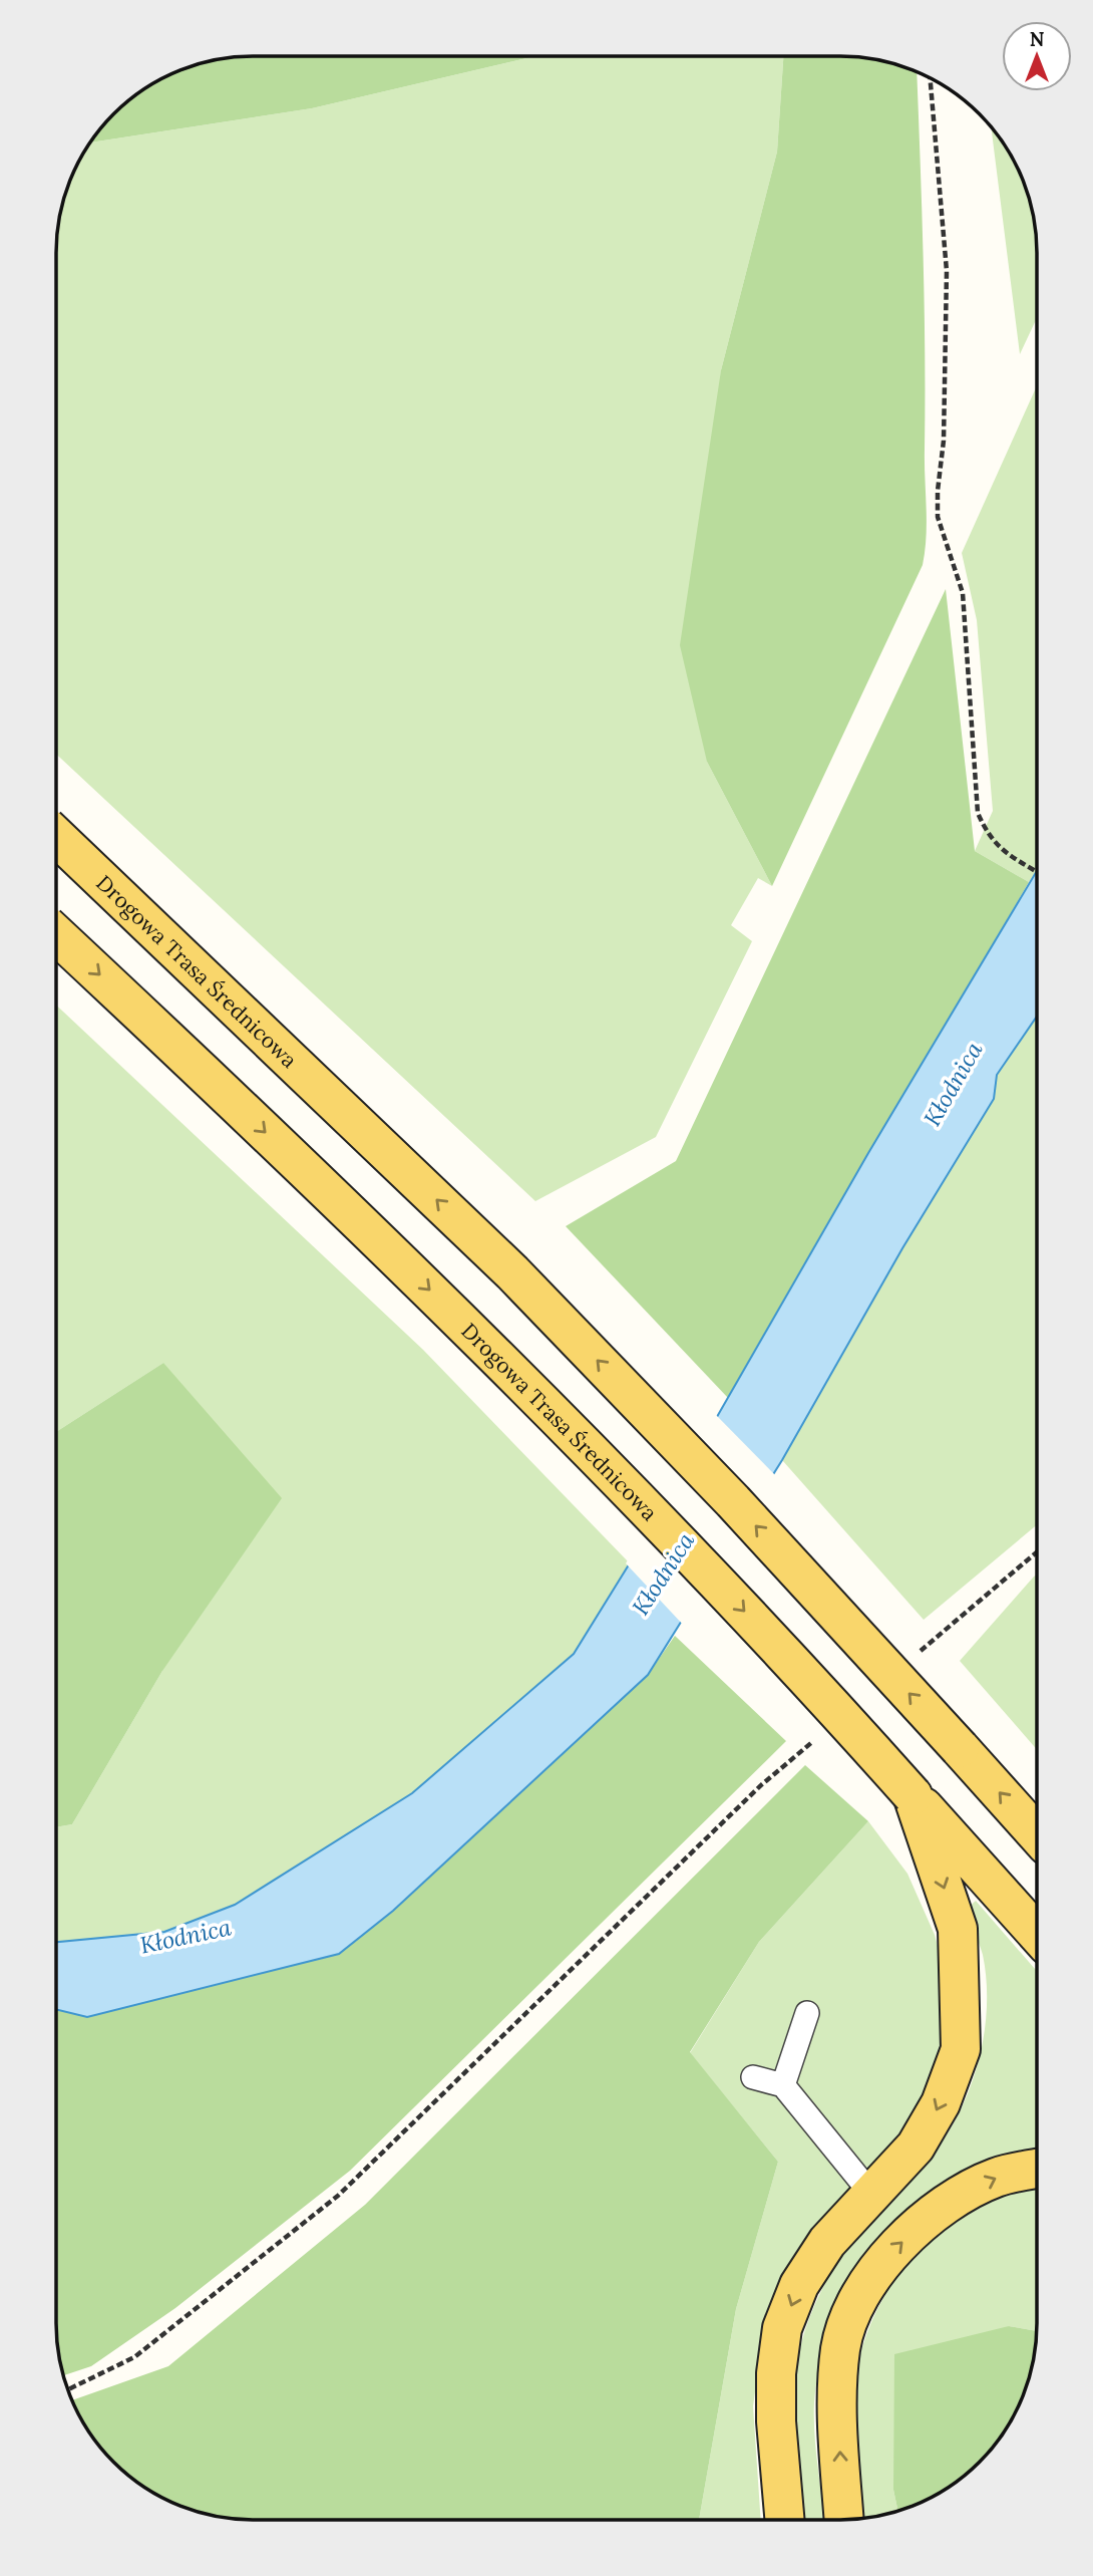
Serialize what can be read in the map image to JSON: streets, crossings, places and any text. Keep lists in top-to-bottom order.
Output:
{
  "streets": {
    "main road": ["Drogowa Trasa Średnicowa"]
  },
  "water": ["Kłodnica"],
  "north": "top"
}
